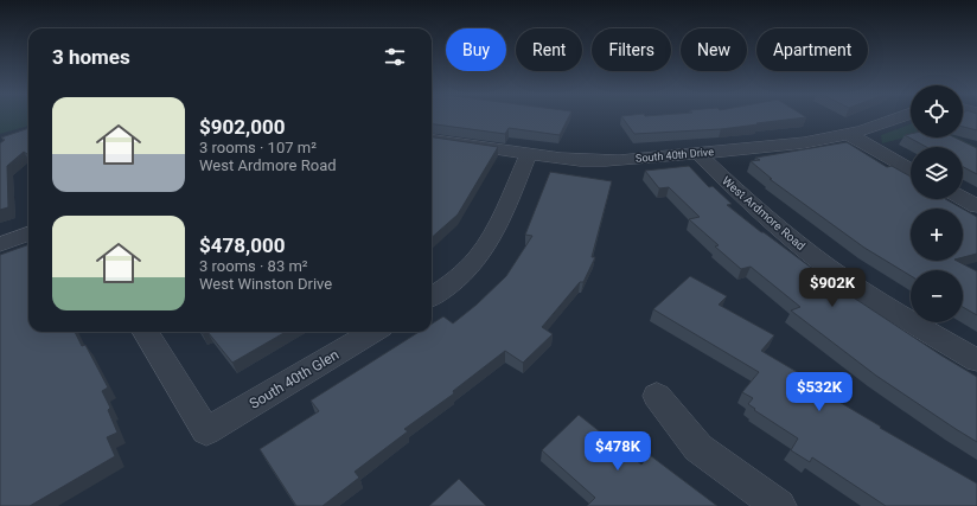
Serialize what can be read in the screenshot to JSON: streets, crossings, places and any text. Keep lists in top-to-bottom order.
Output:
{
  "streets": {
    "street": ["South 40th Drive", "West Ardmore Road", "South 40th Glen"]
  },
  "crossings": [
    ["South 40th Drive", "West Ardmore Road"]
  ],
  "page": {
    "chip": [
      "Buy",
      "Rent",
      "Filters",
      "New",
      "Apartment"
    ],
    "heading": "3 homes",
    "map_buttons": ["+", "−"],
    "list": [
      {
        "name": "$902,000",
        "note": "3 rooms · 107 m² · West Ardmore Road"
      },
      {
        "name": "$478,000",
        "note": "3 rooms · 83 m² · West Winston Drive"
      }
    ],
    "price": ["$902K", "$532K", "$478K"]
  }
}
